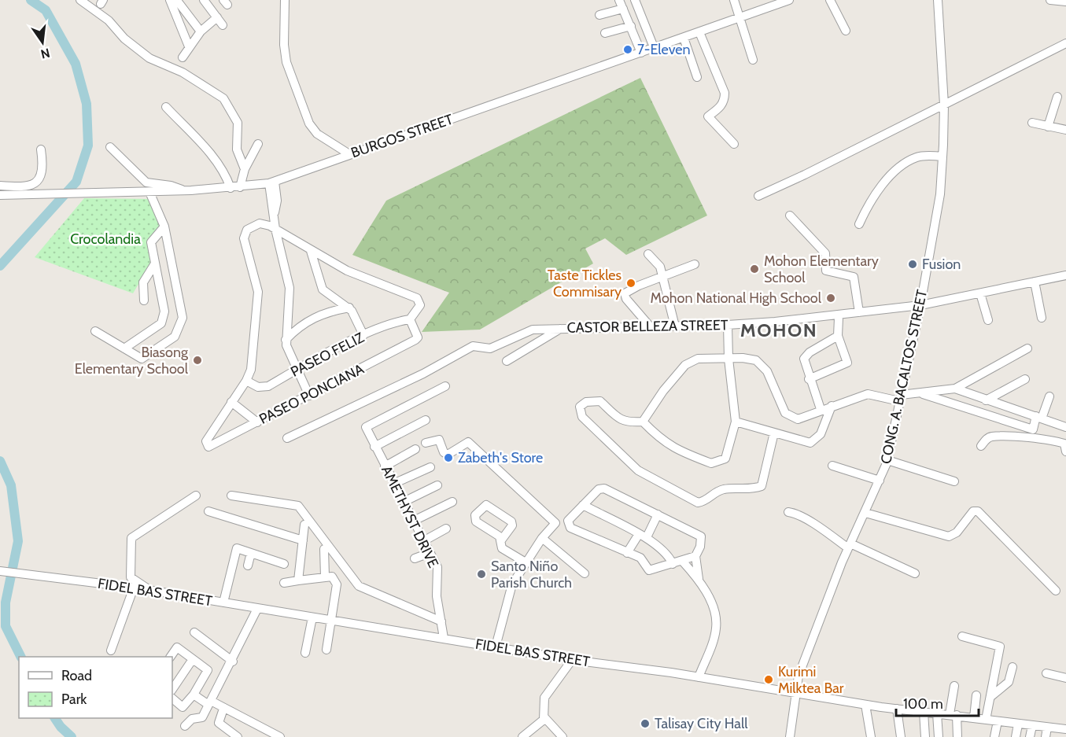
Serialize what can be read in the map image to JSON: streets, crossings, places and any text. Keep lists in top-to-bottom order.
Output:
{
  "streets": {
    "street": [
      "BURGOS STREET",
      "CASTOR BELLEZA STREET",
      "PASEO FELIZ",
      "CONG. A. BACALTOS STREET",
      "PASEO PONCIANA",
      "AMETHYST DRIVE",
      "FIDEL BAS STREET"
    ]
  },
  "crossings": [
    ["CASTOR BELLEZA STREET", "CONG. A. BACALTOS STREET"],
    ["PASEO FELIZ", "PASEO PONCIANA"],
    ["CONG. A. BACALTOS STREET", "FIDEL BAS STREET"],
    ["AMETHYST DRIVE", "FIDEL BAS STREET"]
  ],
  "districts": ["MOHON"],
  "parks": ["Crocolandia"],
  "places": [
    "7-Eleven",
    "Fusion",
    "Mohon Elementary School",
    "Taste Tickles Commisary",
    "Mohon National High School",
    "Biasong Elementary School",
    "Zabeth's Store",
    "Santo Niño Parish Church",
    "Kurimi Milktea Bar",
    "Talisay City Hall"
  ],
  "legend": ["Road", "Park"],
  "scale_bar": "100 m",
  "north": "bottom"
}
